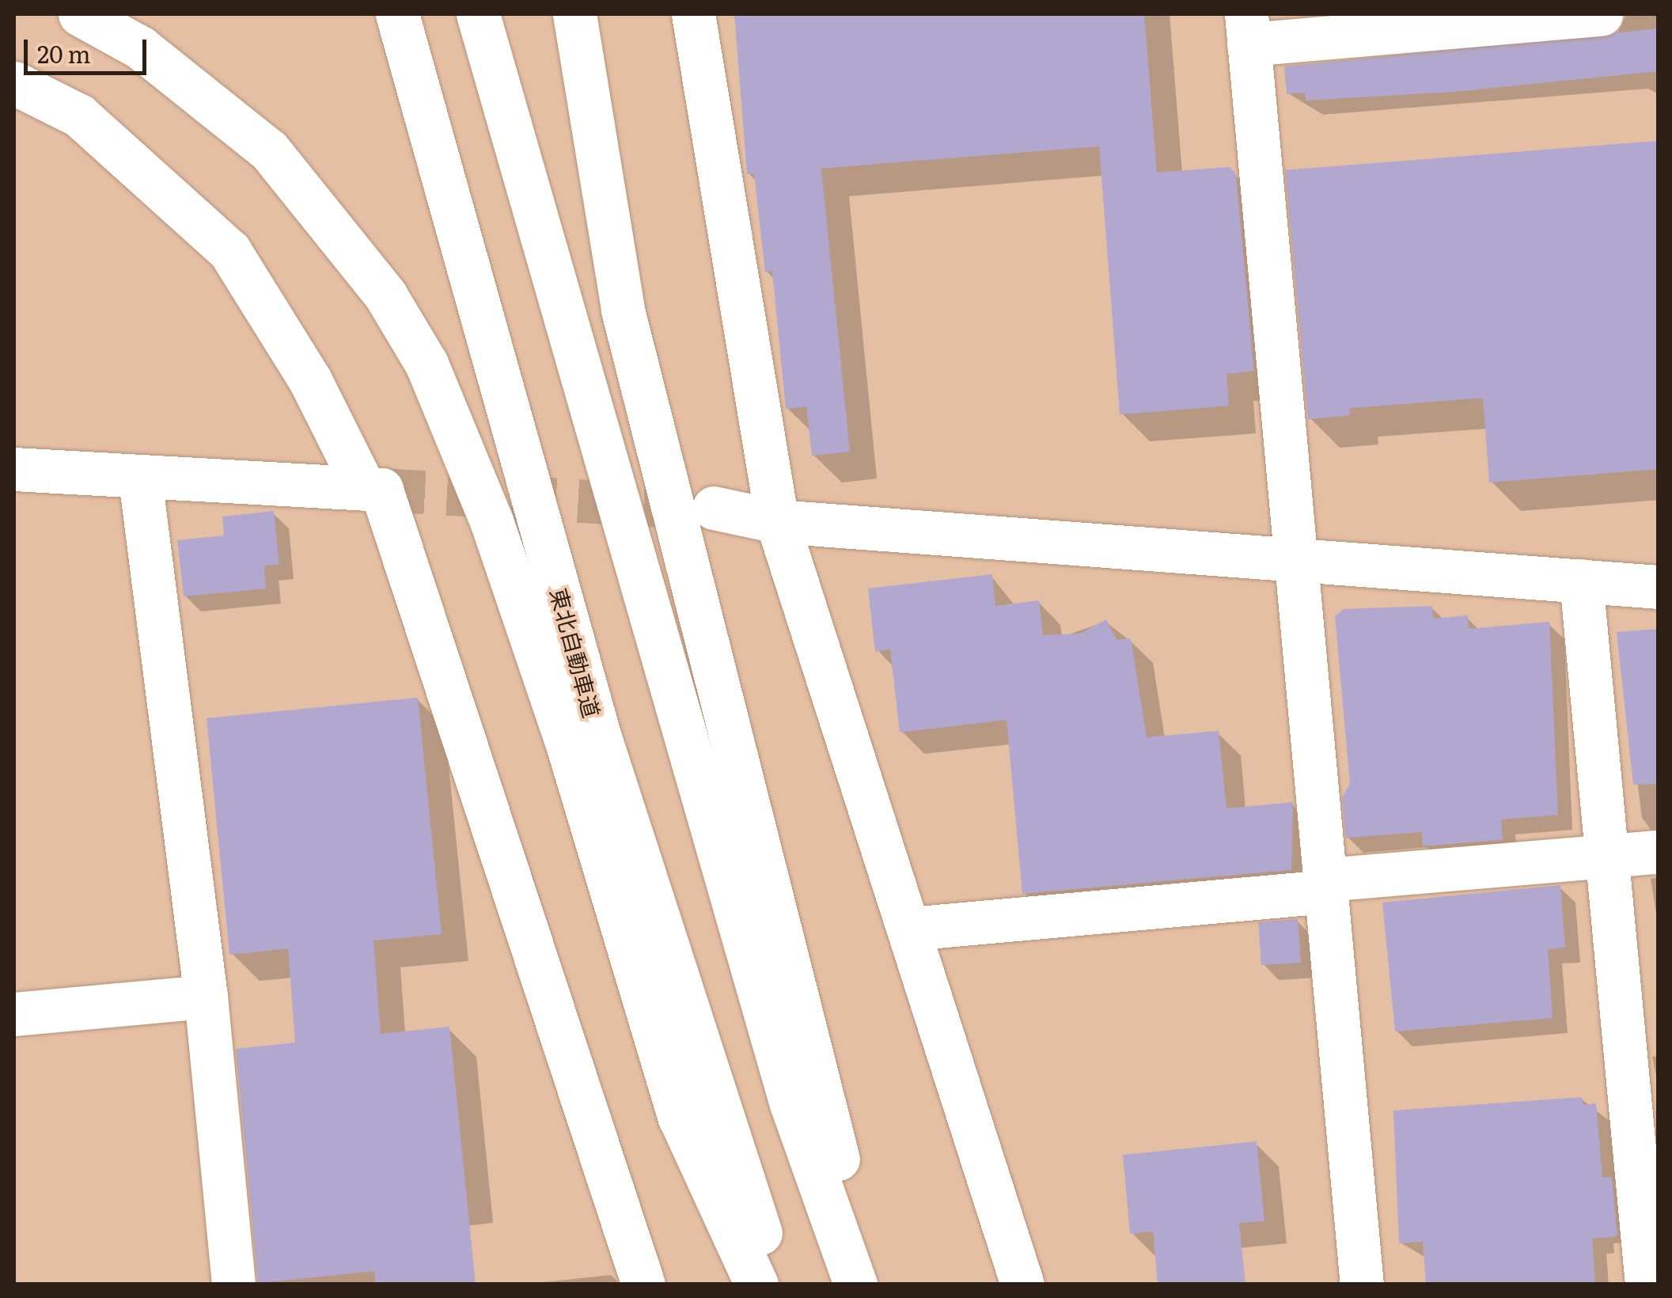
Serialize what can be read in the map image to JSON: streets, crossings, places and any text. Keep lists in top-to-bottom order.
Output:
{
  "streets": {
    "main road": ["東北自動車道"]
  },
  "scale_bar": "20 m"
}
